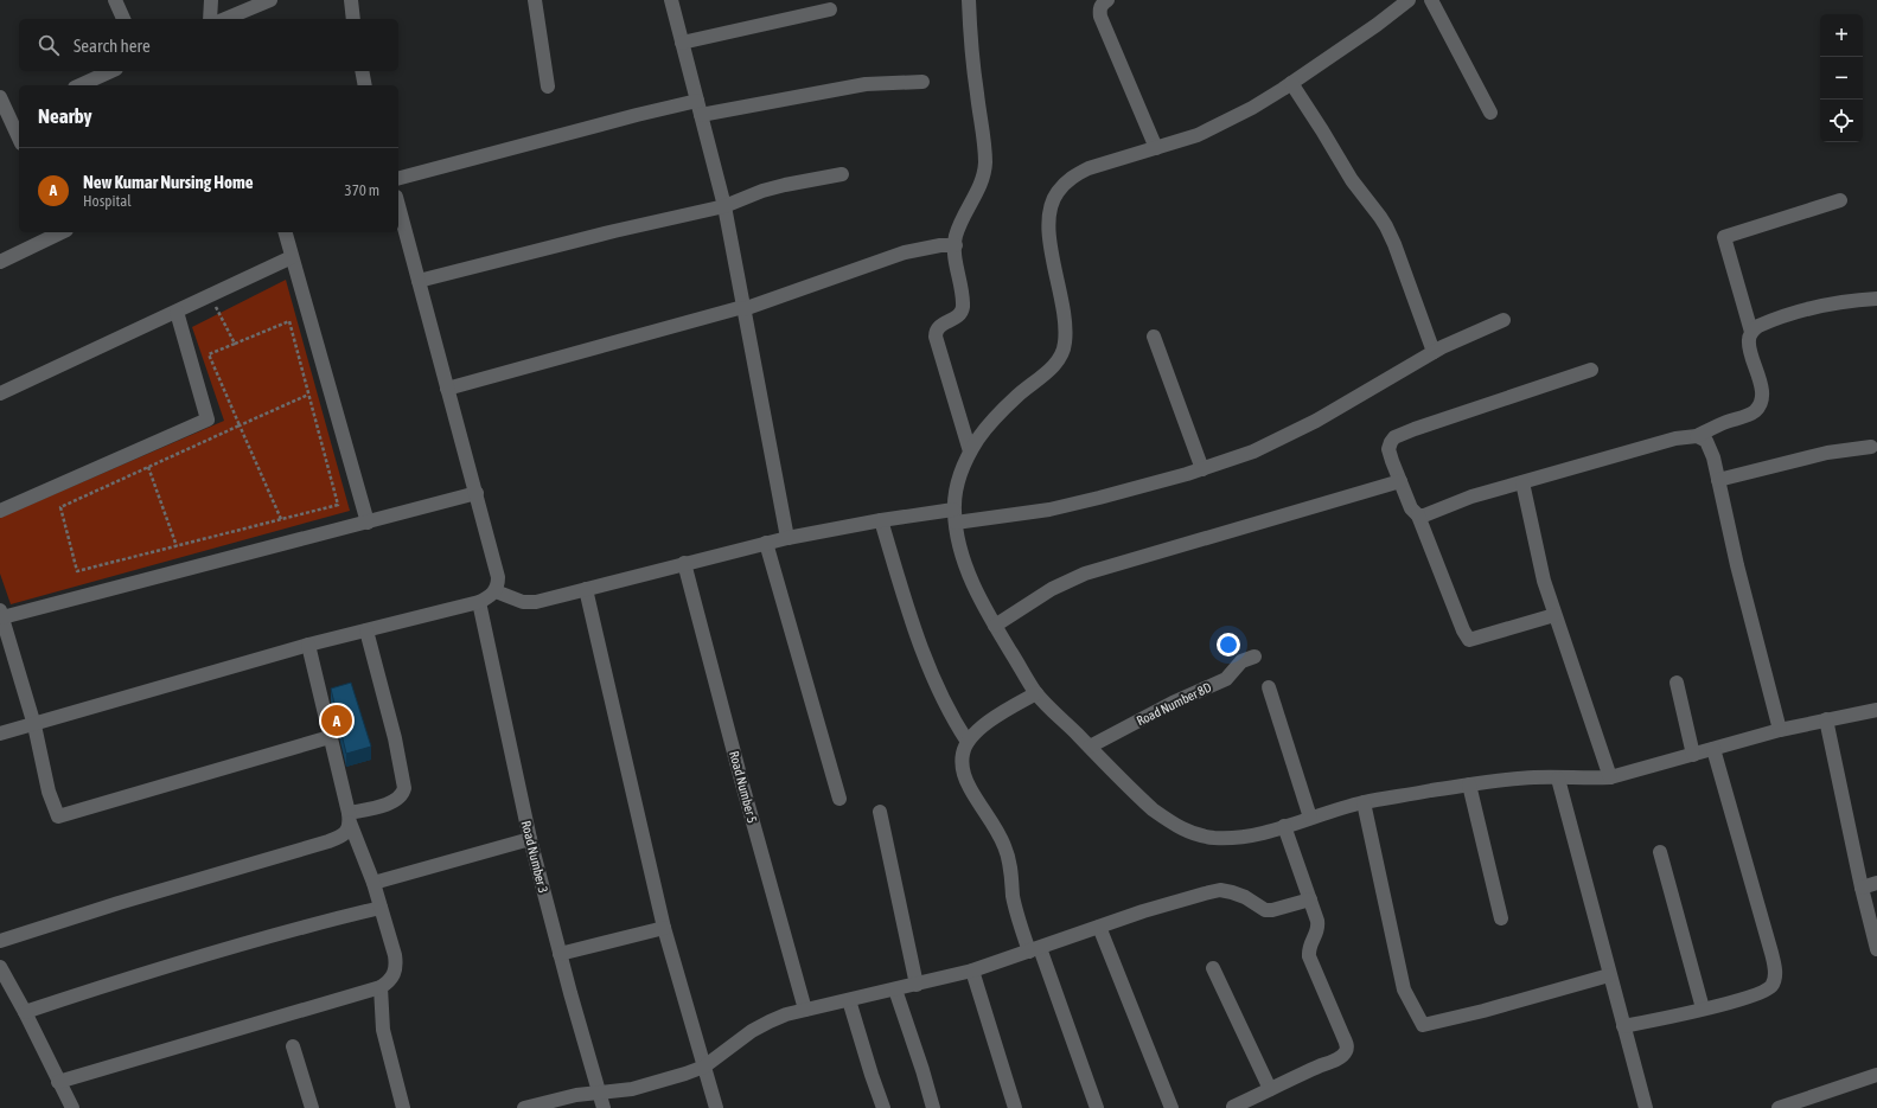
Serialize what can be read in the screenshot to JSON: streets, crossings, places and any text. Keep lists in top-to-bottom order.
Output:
{
  "streets": {
    "street": ["Road Number 8D", "Road Number 5", "Road Number 3"]
  },
  "page": {
    "map_buttons": ["+", "−"],
    "search": "Search here",
    "heading": "Nearby",
    "list": [
      {
        "mark": "A",
        "name": "New Kumar Nursing Home",
        "note": "Hospital",
        "value": "370 m"
      }
    ],
    "pins": "A"
  }
}
